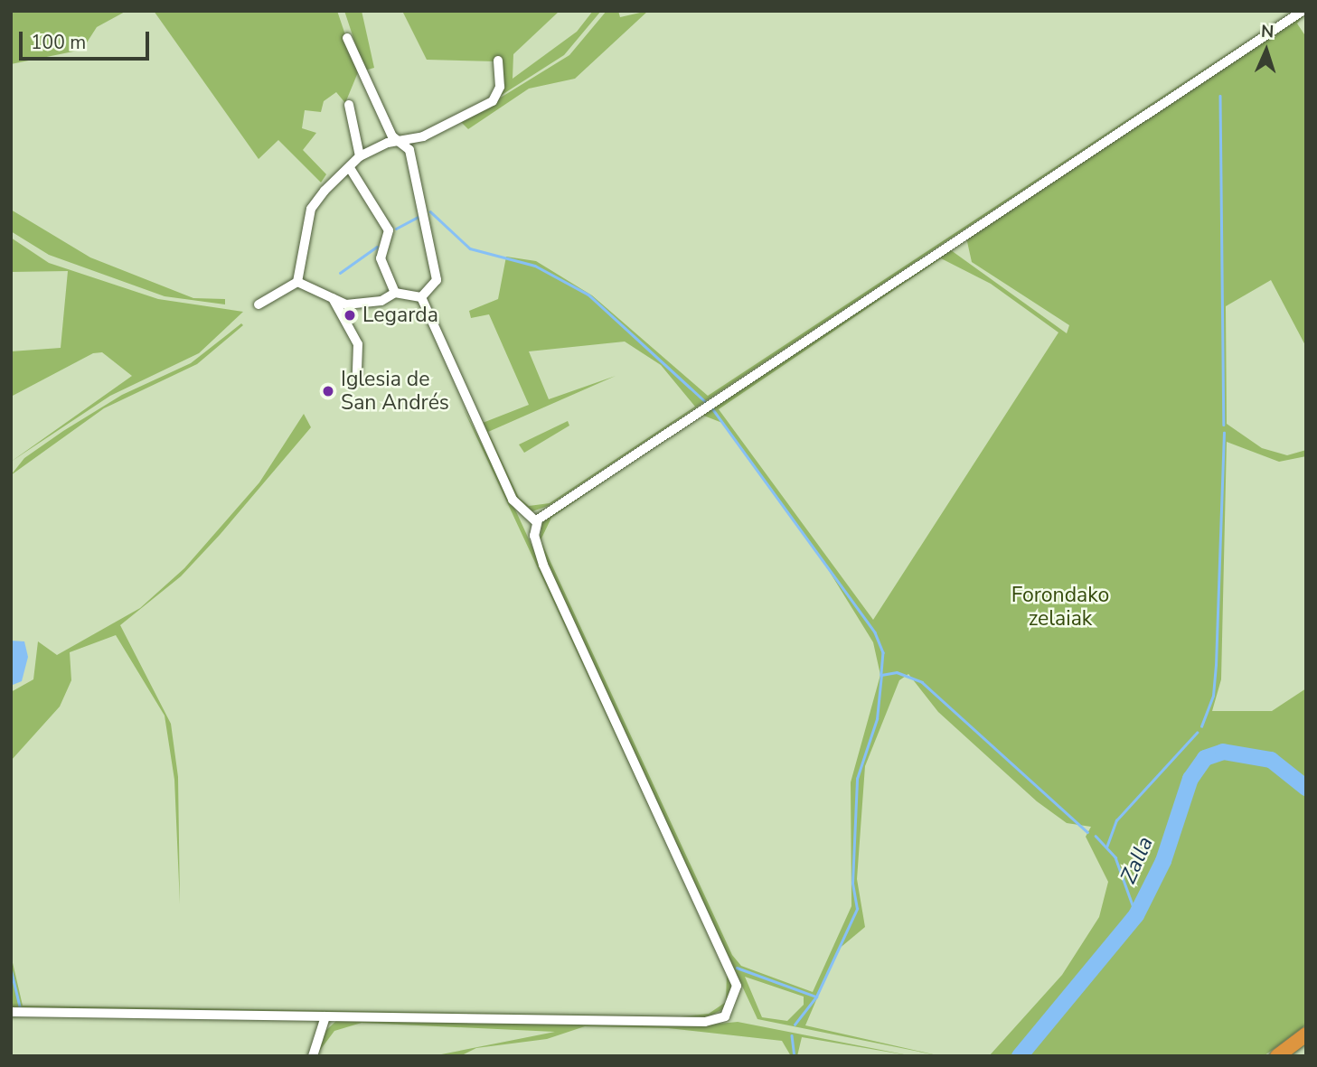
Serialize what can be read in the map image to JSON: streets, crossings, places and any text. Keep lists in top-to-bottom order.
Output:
{
  "water": ["Zalla"],
  "parks": ["Forondako zelaiak"],
  "places": ["Legarda", "Iglesia de San Andrés"],
  "scale_bar": "100 m",
  "north": "top"
}
